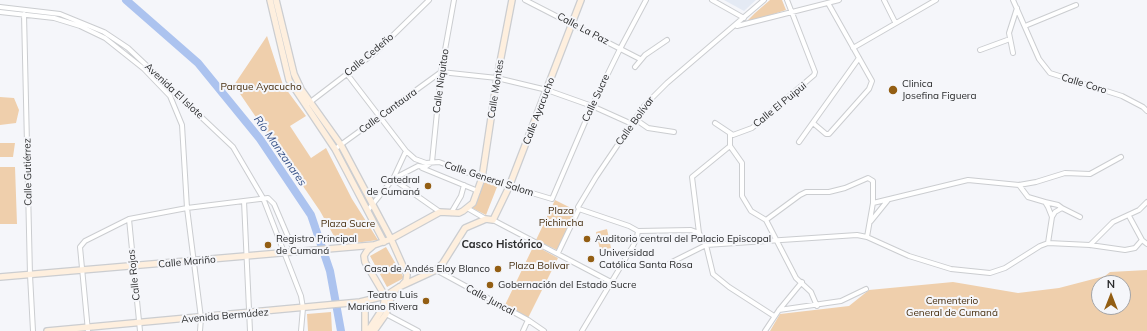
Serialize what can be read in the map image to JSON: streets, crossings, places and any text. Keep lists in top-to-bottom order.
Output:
{
  "streets": {
    "street": [
      "Calle La Paz",
      "Calle Cedeño",
      "Calle Niquitao",
      "Calle Coro",
      "Calle Montes",
      "Avenida El Islote",
      "Calle Sucre",
      "Calle El Puipui",
      "Calle Cantaura",
      "Calle Ayacucho",
      "Calle Bolívar",
      "Calle Gutiérrez",
      "Calle General Salom",
      "Calle Mariño",
      "Calle Rojas",
      "Calle Juncal",
      "Avenida Bermúdez"
    ]
  },
  "crossings": [
    ["Calle La Paz", "Calle Sucre"],
    ["Calle La Paz", "Calle Ayacucho"],
    ["Calle Cedeño", "Calle General Salom"],
    ["Calle Niquitao", "Calle Cantaura"],
    ["Calle Niquitao", "Calle General Salom"],
    ["Calle Montes", "Calle General Salom"],
    ["Avenida El Islote", "Calle Gutiérrez"],
    ["Avenida El Islote", "Calle Mariño"],
    ["Avenida El Islote", "Avenida Bermúdez"],
    ["Calle Sucre", "Calle General Salom"],
    ["Calle Cantaura", "Calle General Salom"],
    ["Calle Ayacucho", "Calle General Salom"],
    ["Calle Gutiérrez", "Calle Mariño"],
    ["Calle Mariño", "Calle Rojas"],
    ["Calle Rojas", "Avenida Bermúdez"],
    ["Calle Juncal", "Avenida Bermúdez"]
  ],
  "districts": ["Casco Histórico"],
  "water": ["Río Manzanares"],
  "parks": [
    "Parque Ayacucho",
    "Plaza Pichincha",
    "Plaza Sucre",
    "Plaza Bolívar",
    "Cementerio General de Cumaná"
  ],
  "places": [
    "Clinica Josefina Figuera",
    "Catedral de Cumaná",
    "Auditorio central del Palacio Episcopal",
    "Registro Principal de Cumaná",
    "Universidad Católica Santa Rosa",
    "Casa de Andés Eloy Blanco",
    "Gobernación del Estado Sucre",
    "Teatro Luis Mariano Rivera"
  ],
  "north": "top"
}
